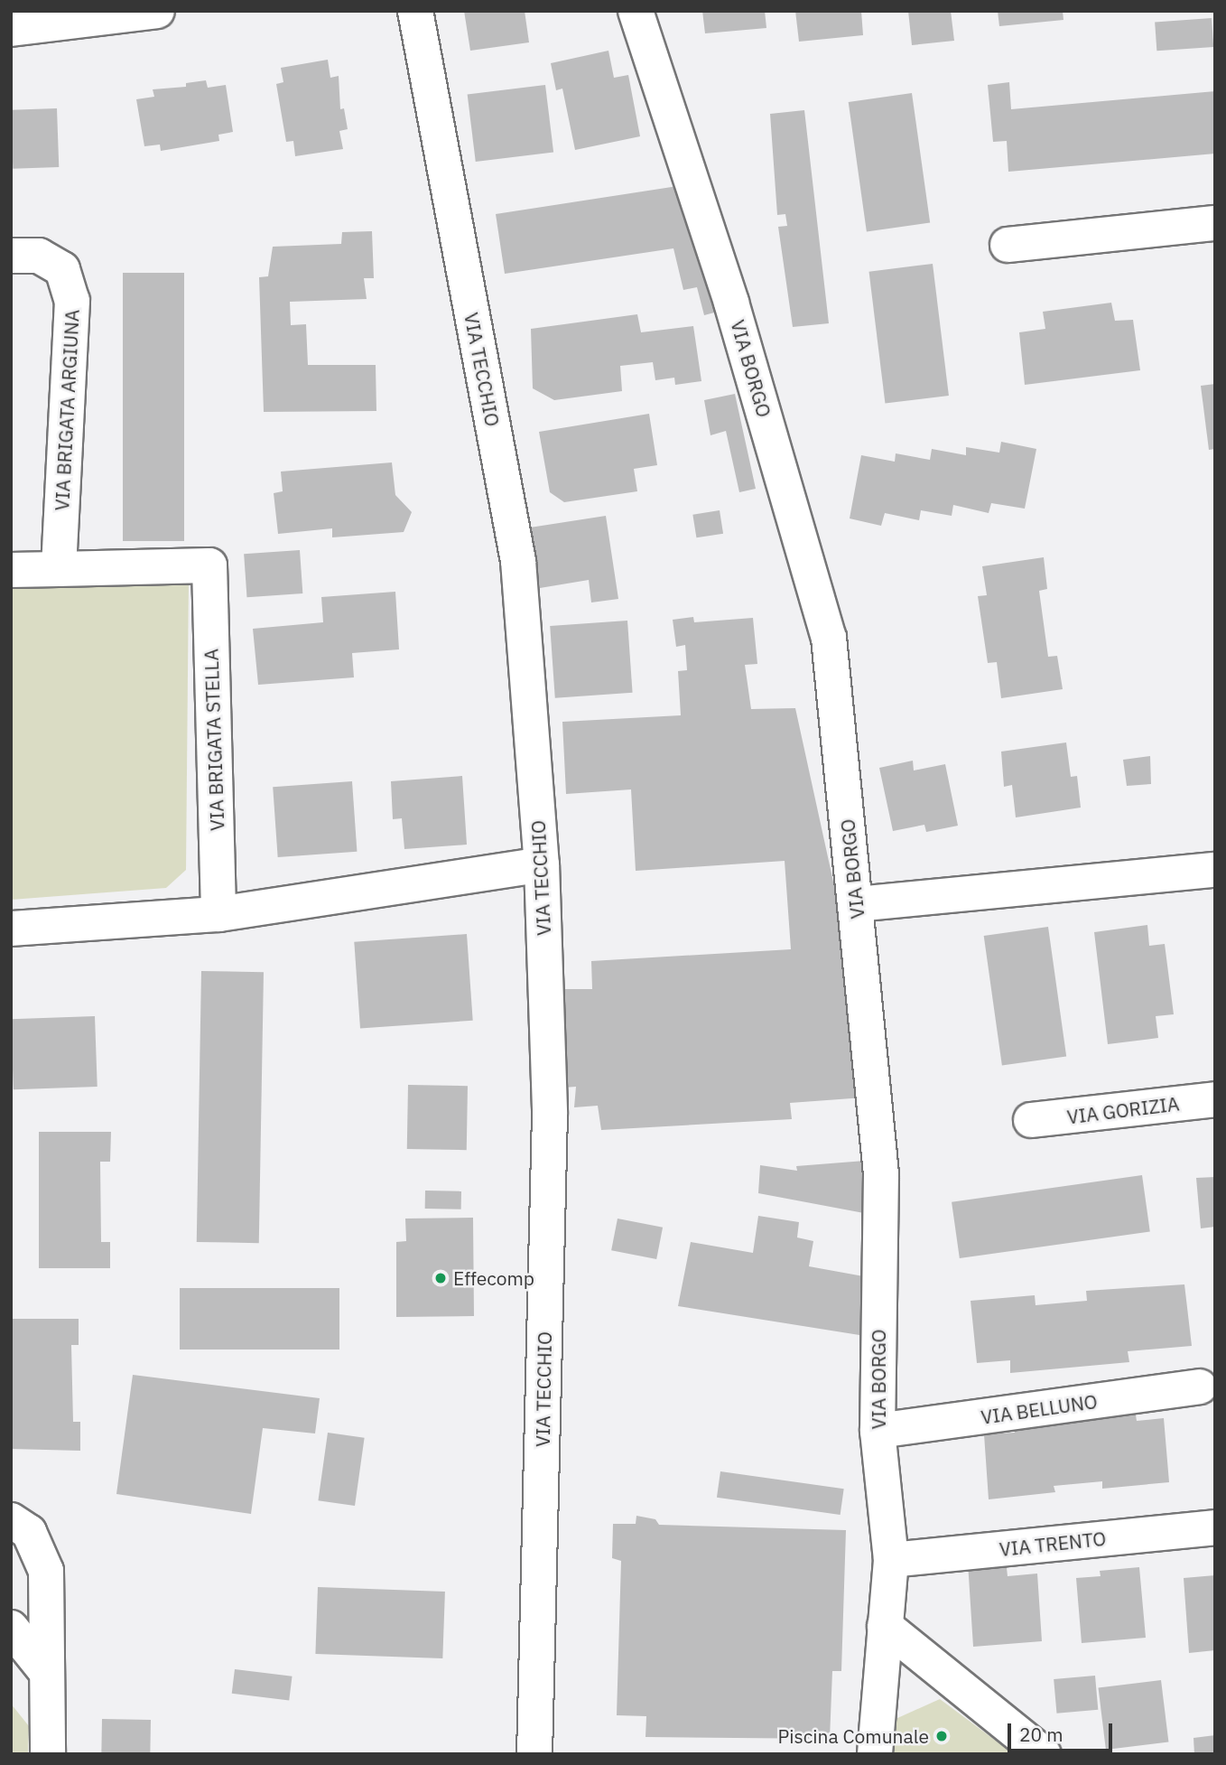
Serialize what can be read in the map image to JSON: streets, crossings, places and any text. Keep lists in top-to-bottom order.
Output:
{
  "streets": {
    "street": [
      "VIA BORGO",
      "VIA TECCHIO",
      "VIA BRIGATA ARGIUNA",
      "VIA BRIGATA STELLA",
      "VIA GORIZIA",
      "VIA BELLUNO",
      "VIA TRENTO"
    ]
  },
  "crossings": [
    ["VIA BORGO", "VIA BELLUNO"],
    ["VIA BORGO", "VIA TRENTO"],
    ["VIA BRIGATA ARGIUNA", "VIA BRIGATA STELLA"]
  ],
  "places": ["Effecomp", "Piscina Comunale"],
  "scale_bar": "20 m"
}
